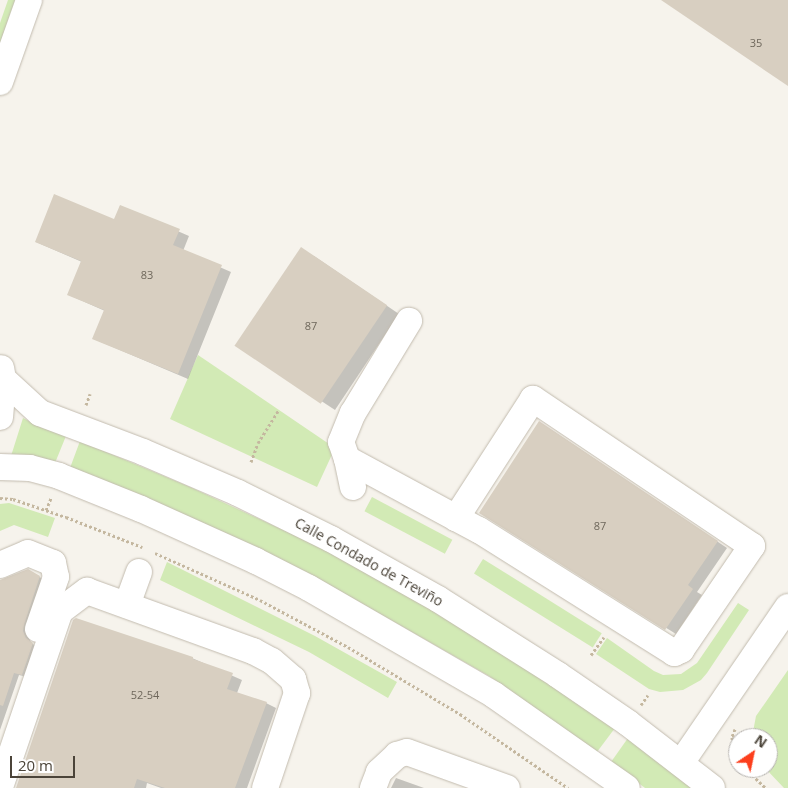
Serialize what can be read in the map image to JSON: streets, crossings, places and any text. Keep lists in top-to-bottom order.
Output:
{
  "streets": {
    "street": ["Calle Condado de Treviño"]
  },
  "house_numbers": [
    "35",
    "83",
    "87",
    "87",
    "52-54"
  ],
  "scale_bar": "20 m",
  "north": "top right"
}
